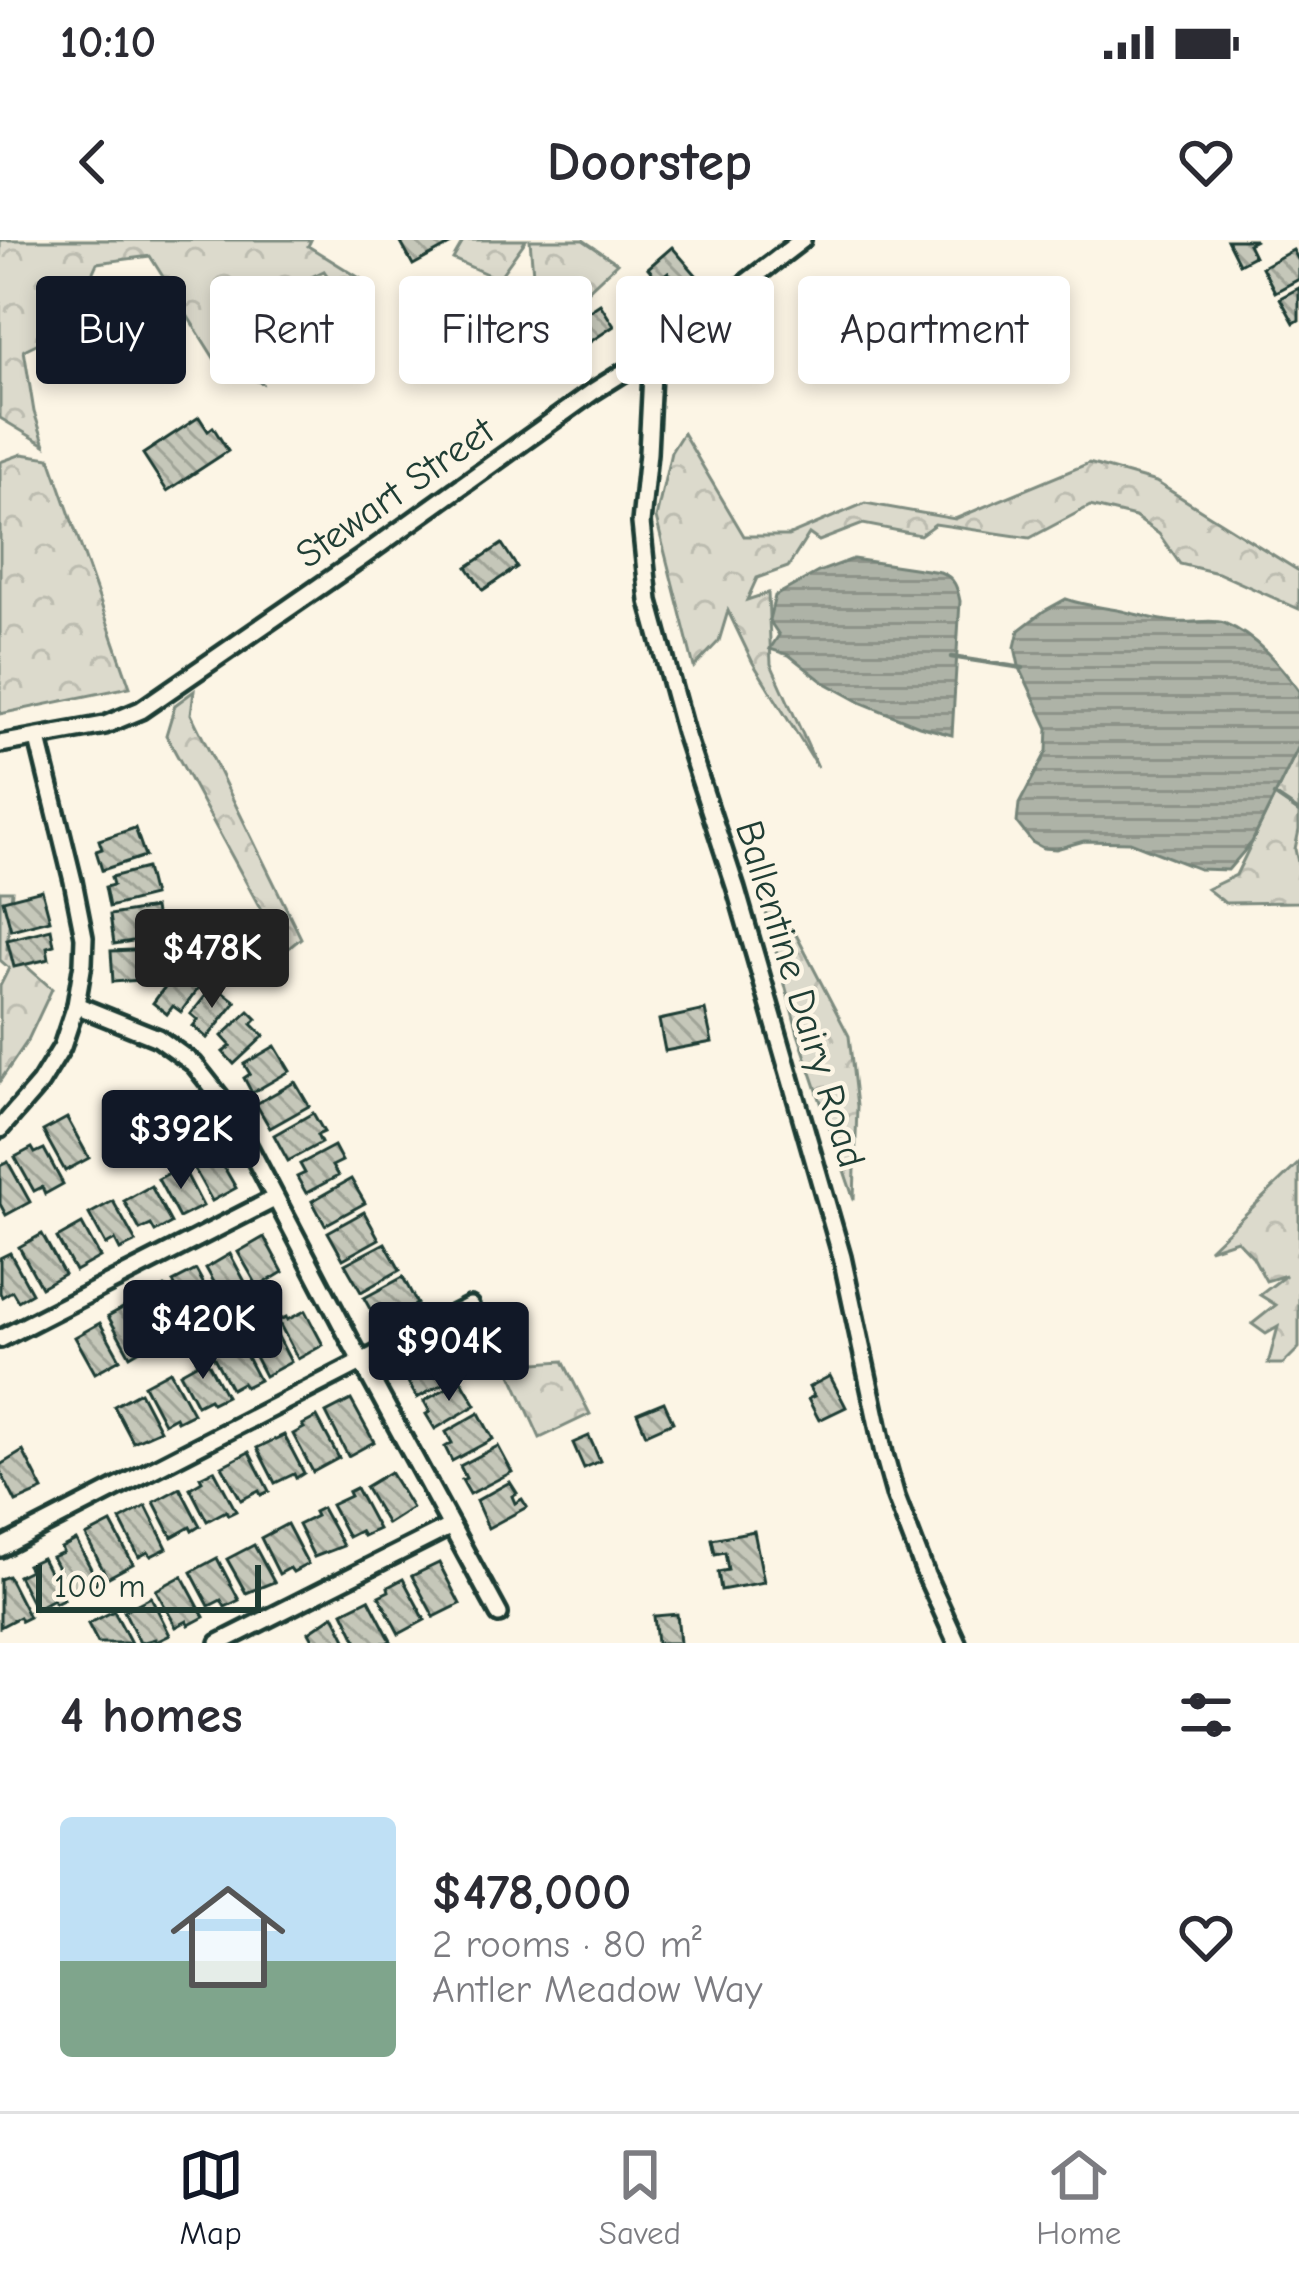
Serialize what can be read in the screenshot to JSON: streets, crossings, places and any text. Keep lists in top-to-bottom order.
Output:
{
  "streets": {
    "street": ["Stewart Street", "Ballentine Dairy Road"]
  },
  "scale_bar": "100 m",
  "page": {
    "status": "10:10",
    "header": "Doorstep",
    "chip": [
      "Buy",
      "Rent",
      "Filters",
      "New",
      "Apartment"
    ],
    "price": [
      "$478K",
      "$392K",
      "$420K",
      "$904K"
    ],
    "scale": "100 m",
    "heading": "4 homes",
    "list": [
      {
        "name": "$478,000",
        "note": "2 rooms · 80 m² · Antler Meadow Way"
      }
    ],
    "tabs": ["Map", "Saved", "Home"]
  }
}
